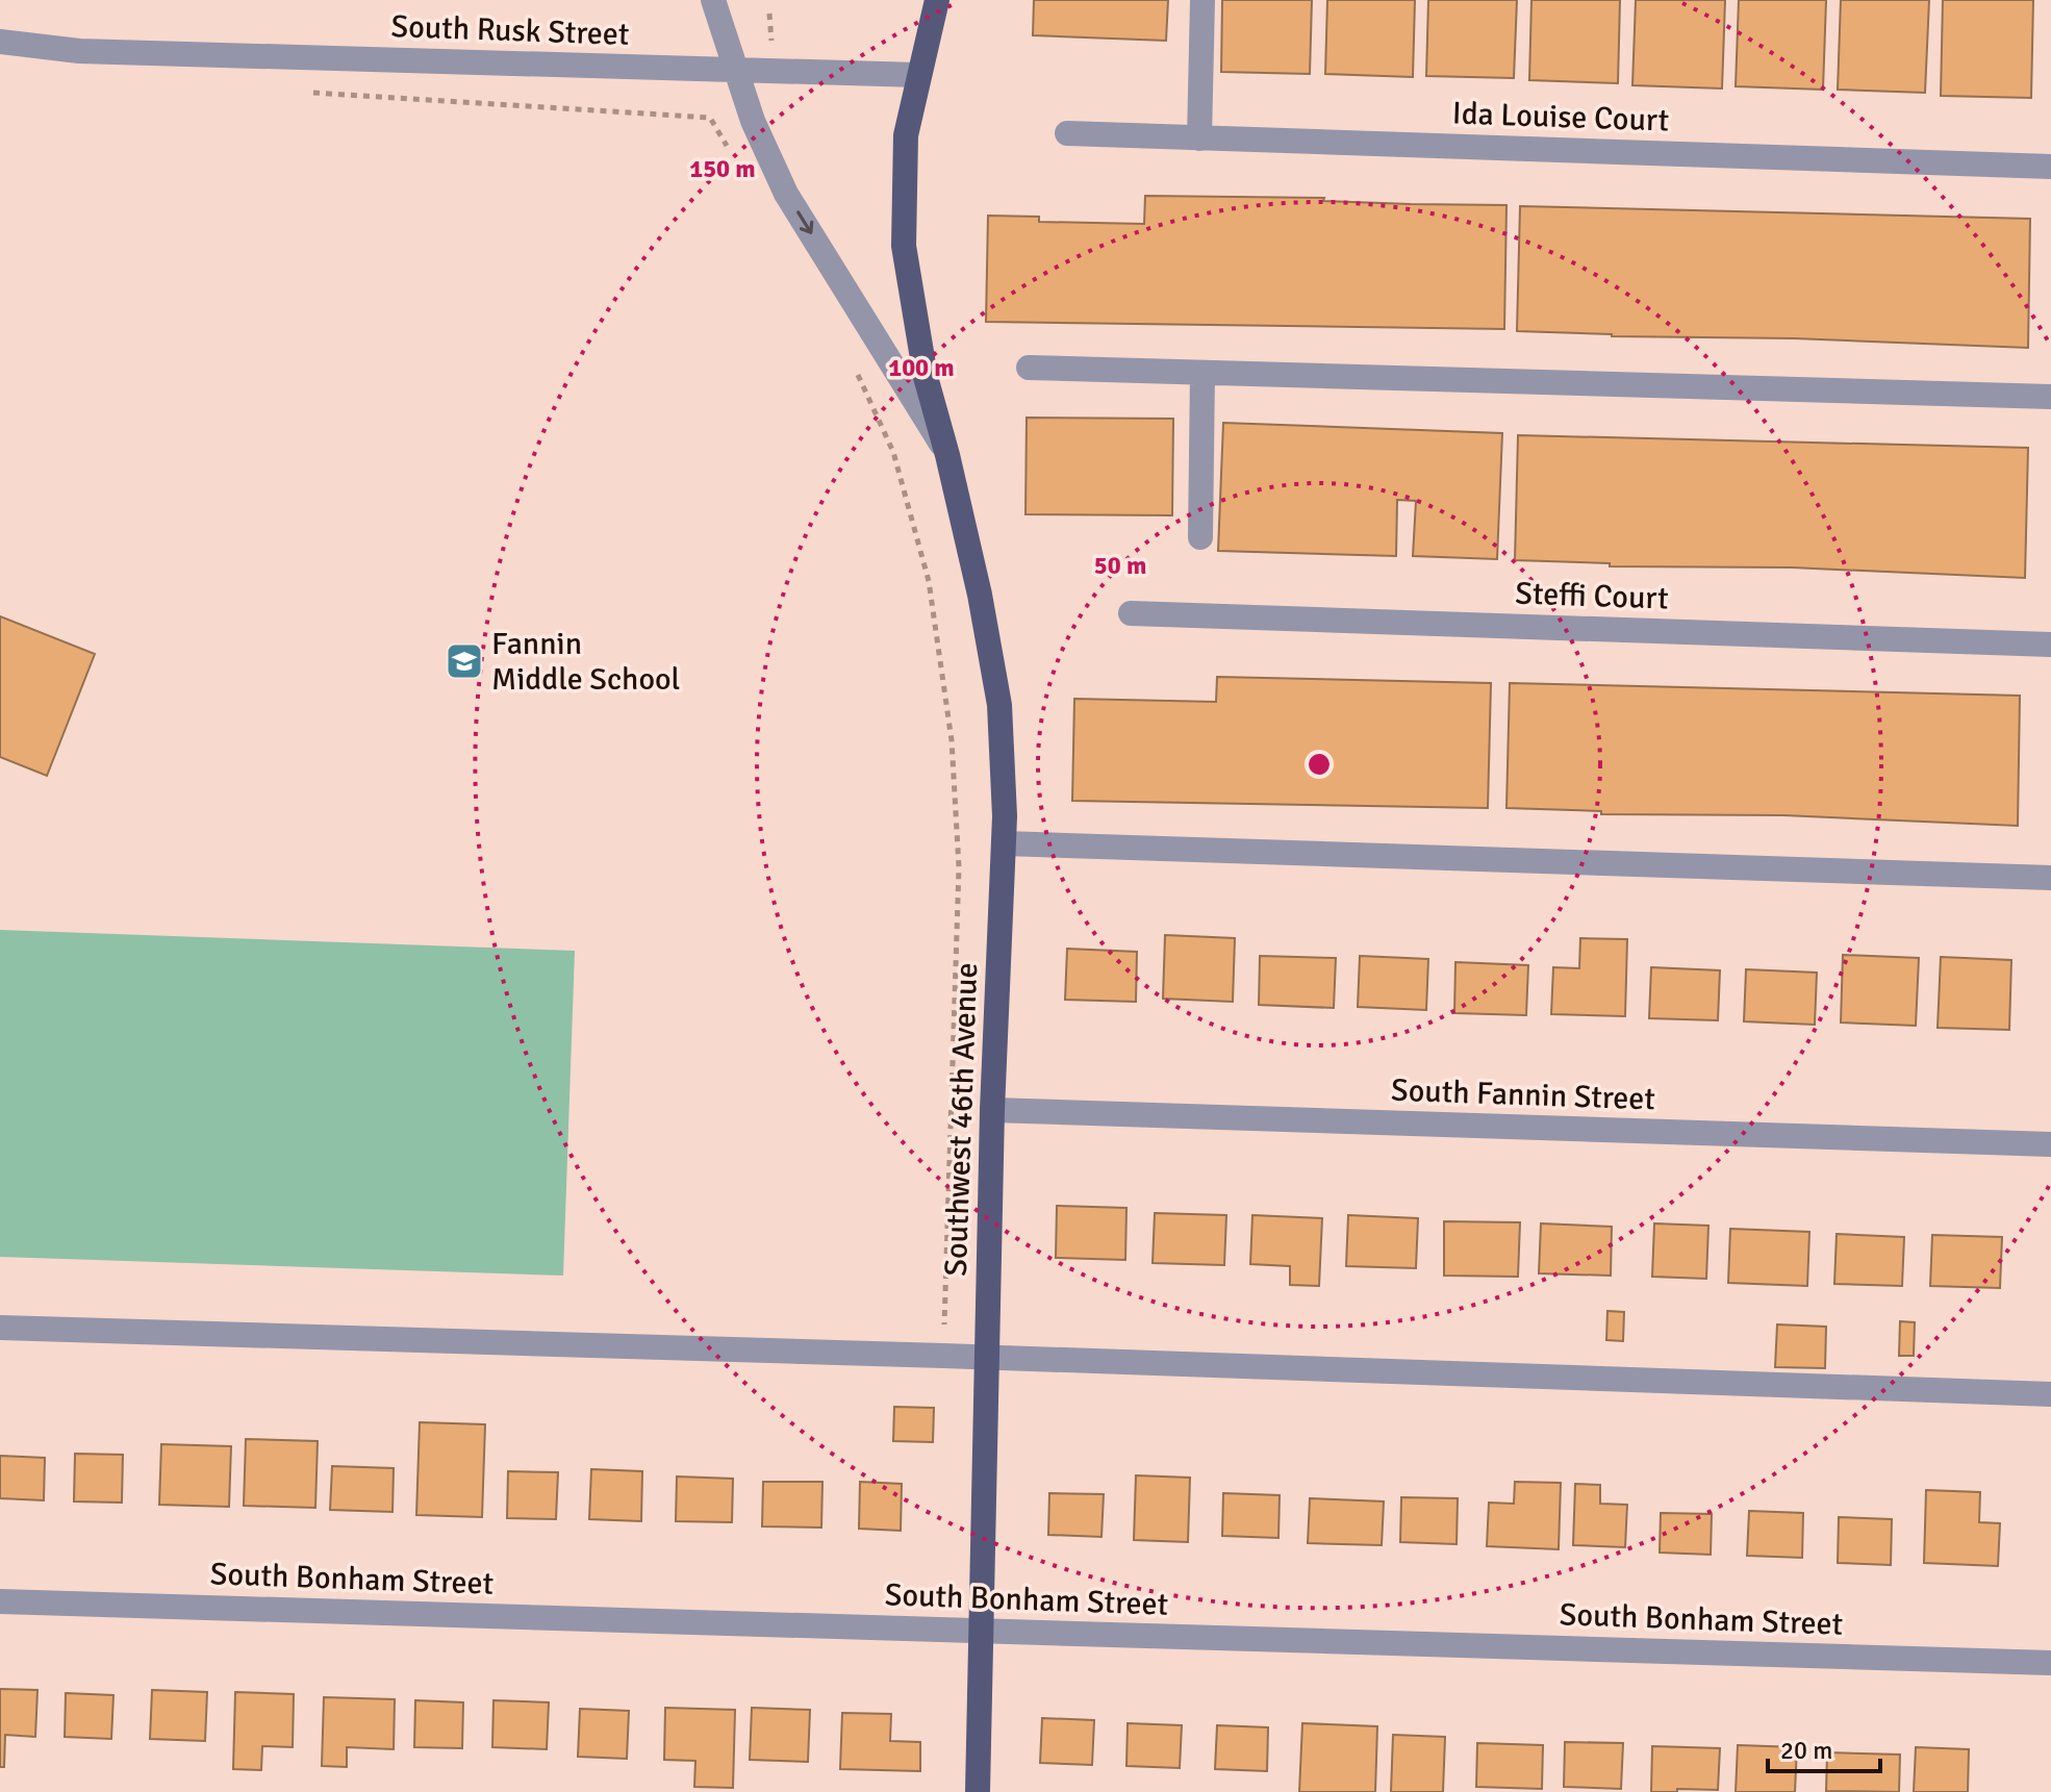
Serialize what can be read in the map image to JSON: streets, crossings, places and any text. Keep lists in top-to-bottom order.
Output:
{
  "streets": {
    "main road": ["Southwest 46th Avenue"],
    "street": [
      "South Rusk Street",
      "Ida Louise Court",
      "Steffi Court",
      "South Fannin Street",
      "South Bonham Street"
    ]
  },
  "crossings": [
    ["South Rusk Street", "Southwest 46th Avenue"],
    ["South Fannin Street", "Southwest 46th Avenue"],
    ["Southwest 46th Avenue", "South Bonham Street"]
  ],
  "places": {
    "school or university": ["Fannin Middle School"]
  },
  "scale_bar": "20 m",
  "rings": ["150 m", "100 m", "50 m"]
}
